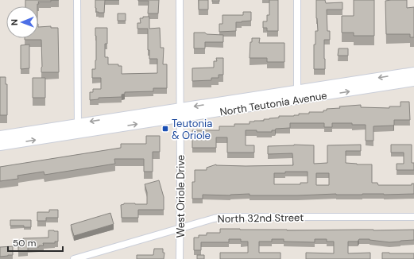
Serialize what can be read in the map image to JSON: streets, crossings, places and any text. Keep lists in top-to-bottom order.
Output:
{
  "streets": {
    "main road": ["North Teutonia Avenue"],
    "street": ["West Oriole Drive", "North 32nd Street"]
  },
  "crossings": [
    ["North Teutonia Avenue", "West Oriole Drive"],
    ["West Oriole Drive", "North 32nd Street"]
  ],
  "places": {
    "transit": ["Teutonia & Oriole"]
  },
  "scale_bar": "50 m",
  "north": "left"
}
